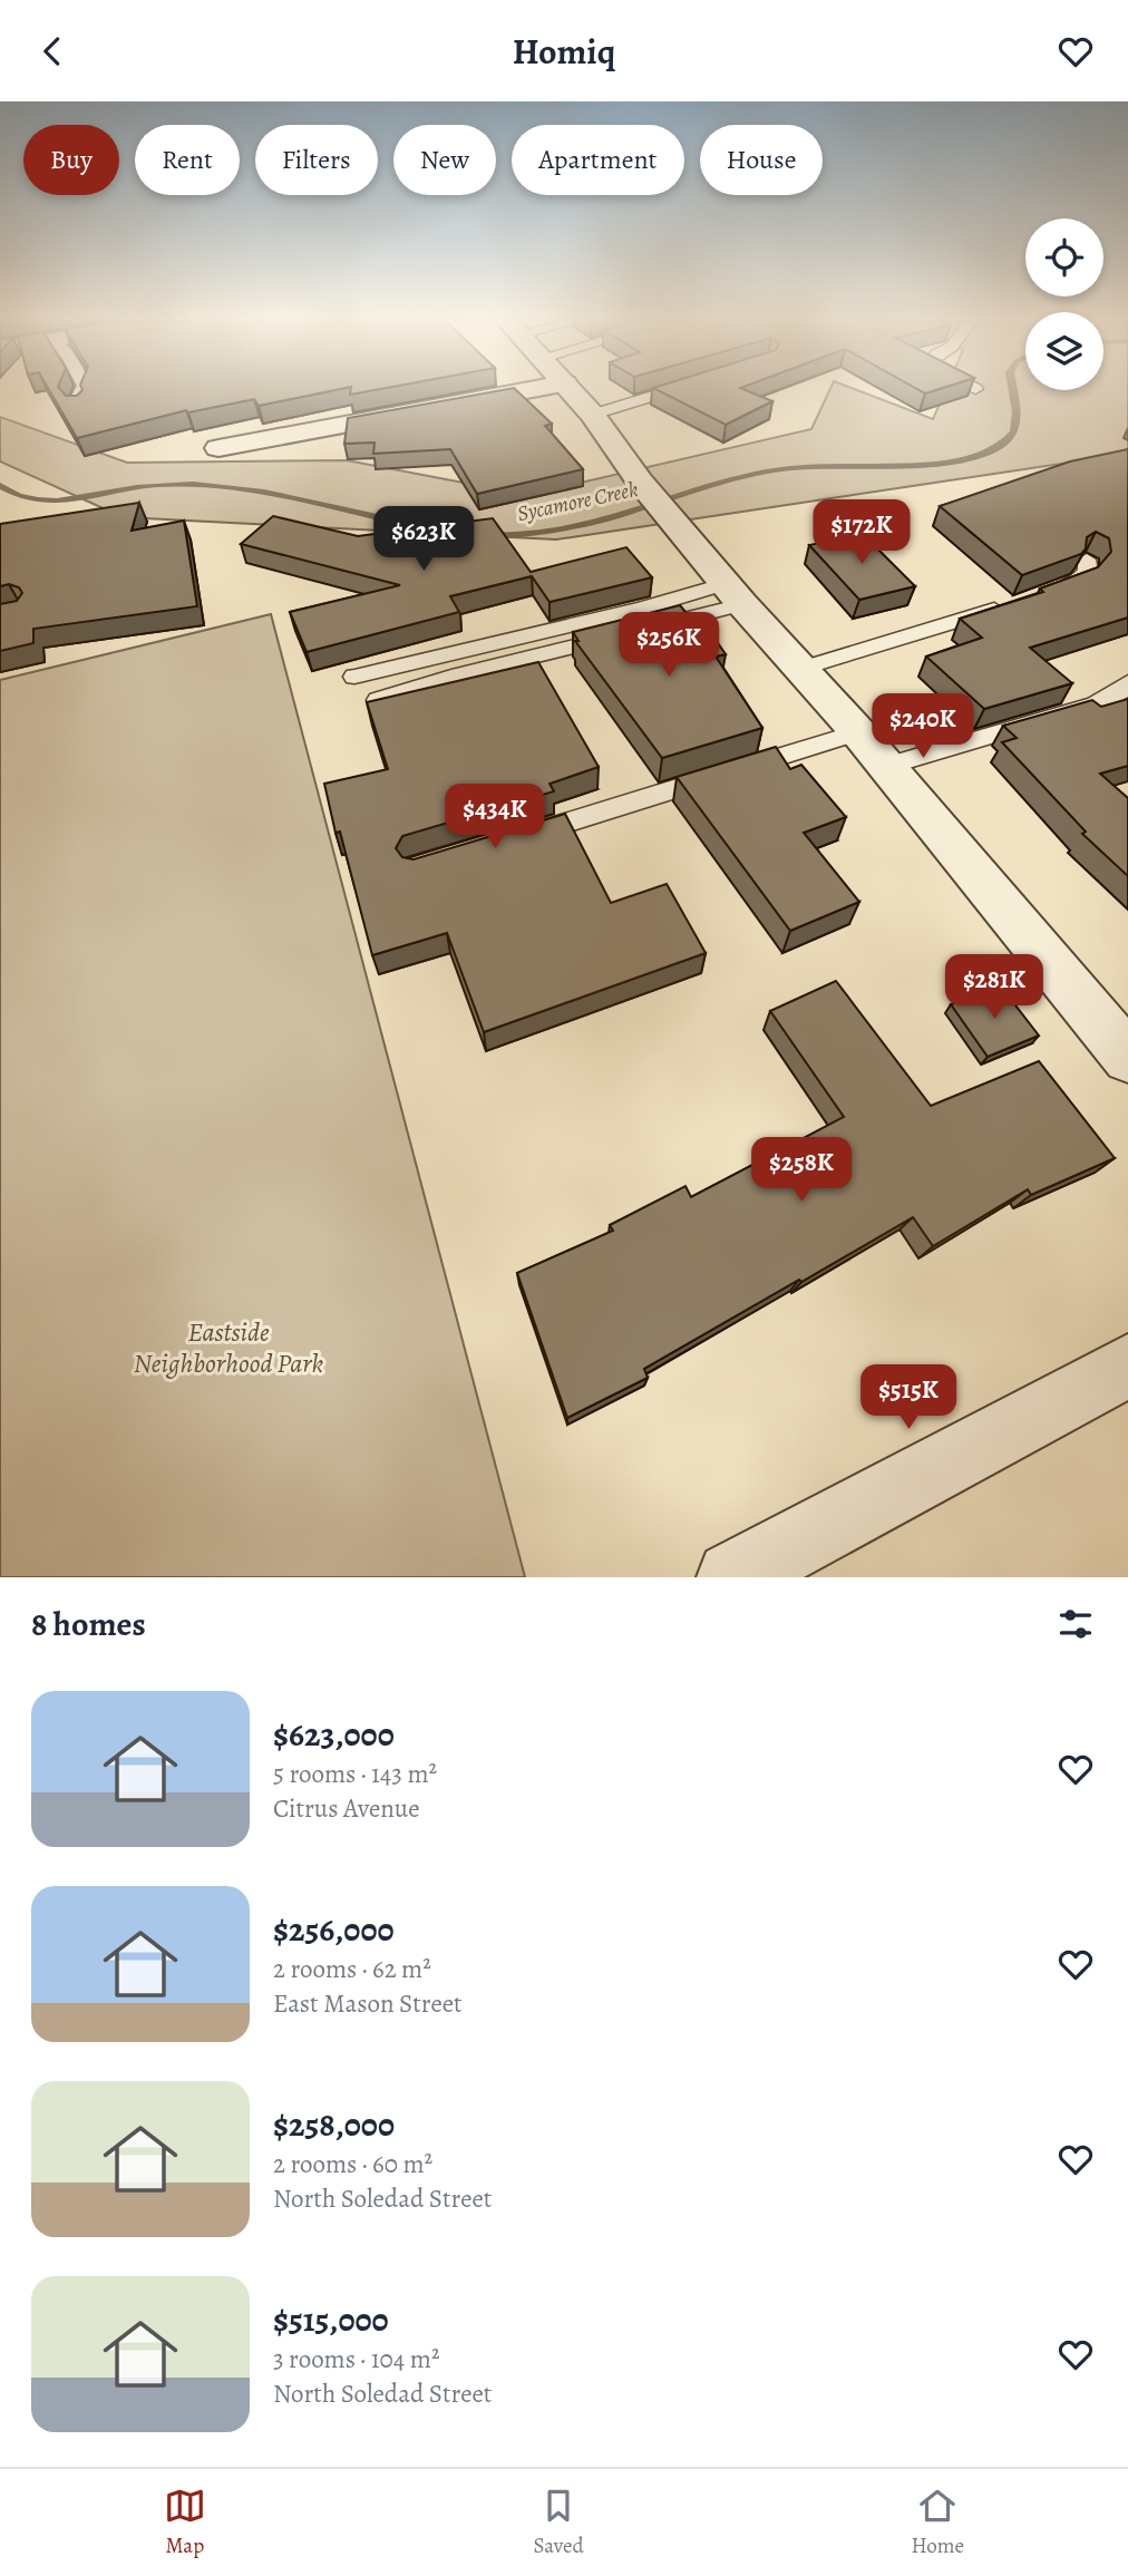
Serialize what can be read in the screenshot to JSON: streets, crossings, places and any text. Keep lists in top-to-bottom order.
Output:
{
  "water": ["Sycamore Creek"],
  "parks": ["Eastside Neighborhood Park"],
  "page": {
    "header": "Homiq",
    "chip": [
      "Buy",
      "Rent",
      "Filters",
      "New",
      "Apartment",
      "House"
    ],
    "price": [
      "$172K",
      "$623K",
      "$256K",
      "$240K",
      "$434K",
      "$281K",
      "$258K",
      "$515K"
    ],
    "heading": "8 homes",
    "list": [
      {
        "name": "$623,000",
        "note": "5 rooms · 143 m² · Citrus Avenue"
      },
      {
        "name": "$256,000",
        "note": "2 rooms · 62 m² · East Mason Street"
      },
      {
        "name": "$258,000",
        "note": "2 rooms · 60 m² · North Soledad Street"
      },
      {
        "name": "$515,000",
        "note": "3 rooms · 104 m² · North Soledad Street"
      }
    ],
    "tabs": ["Map", "Saved", "Home"]
  }
}
